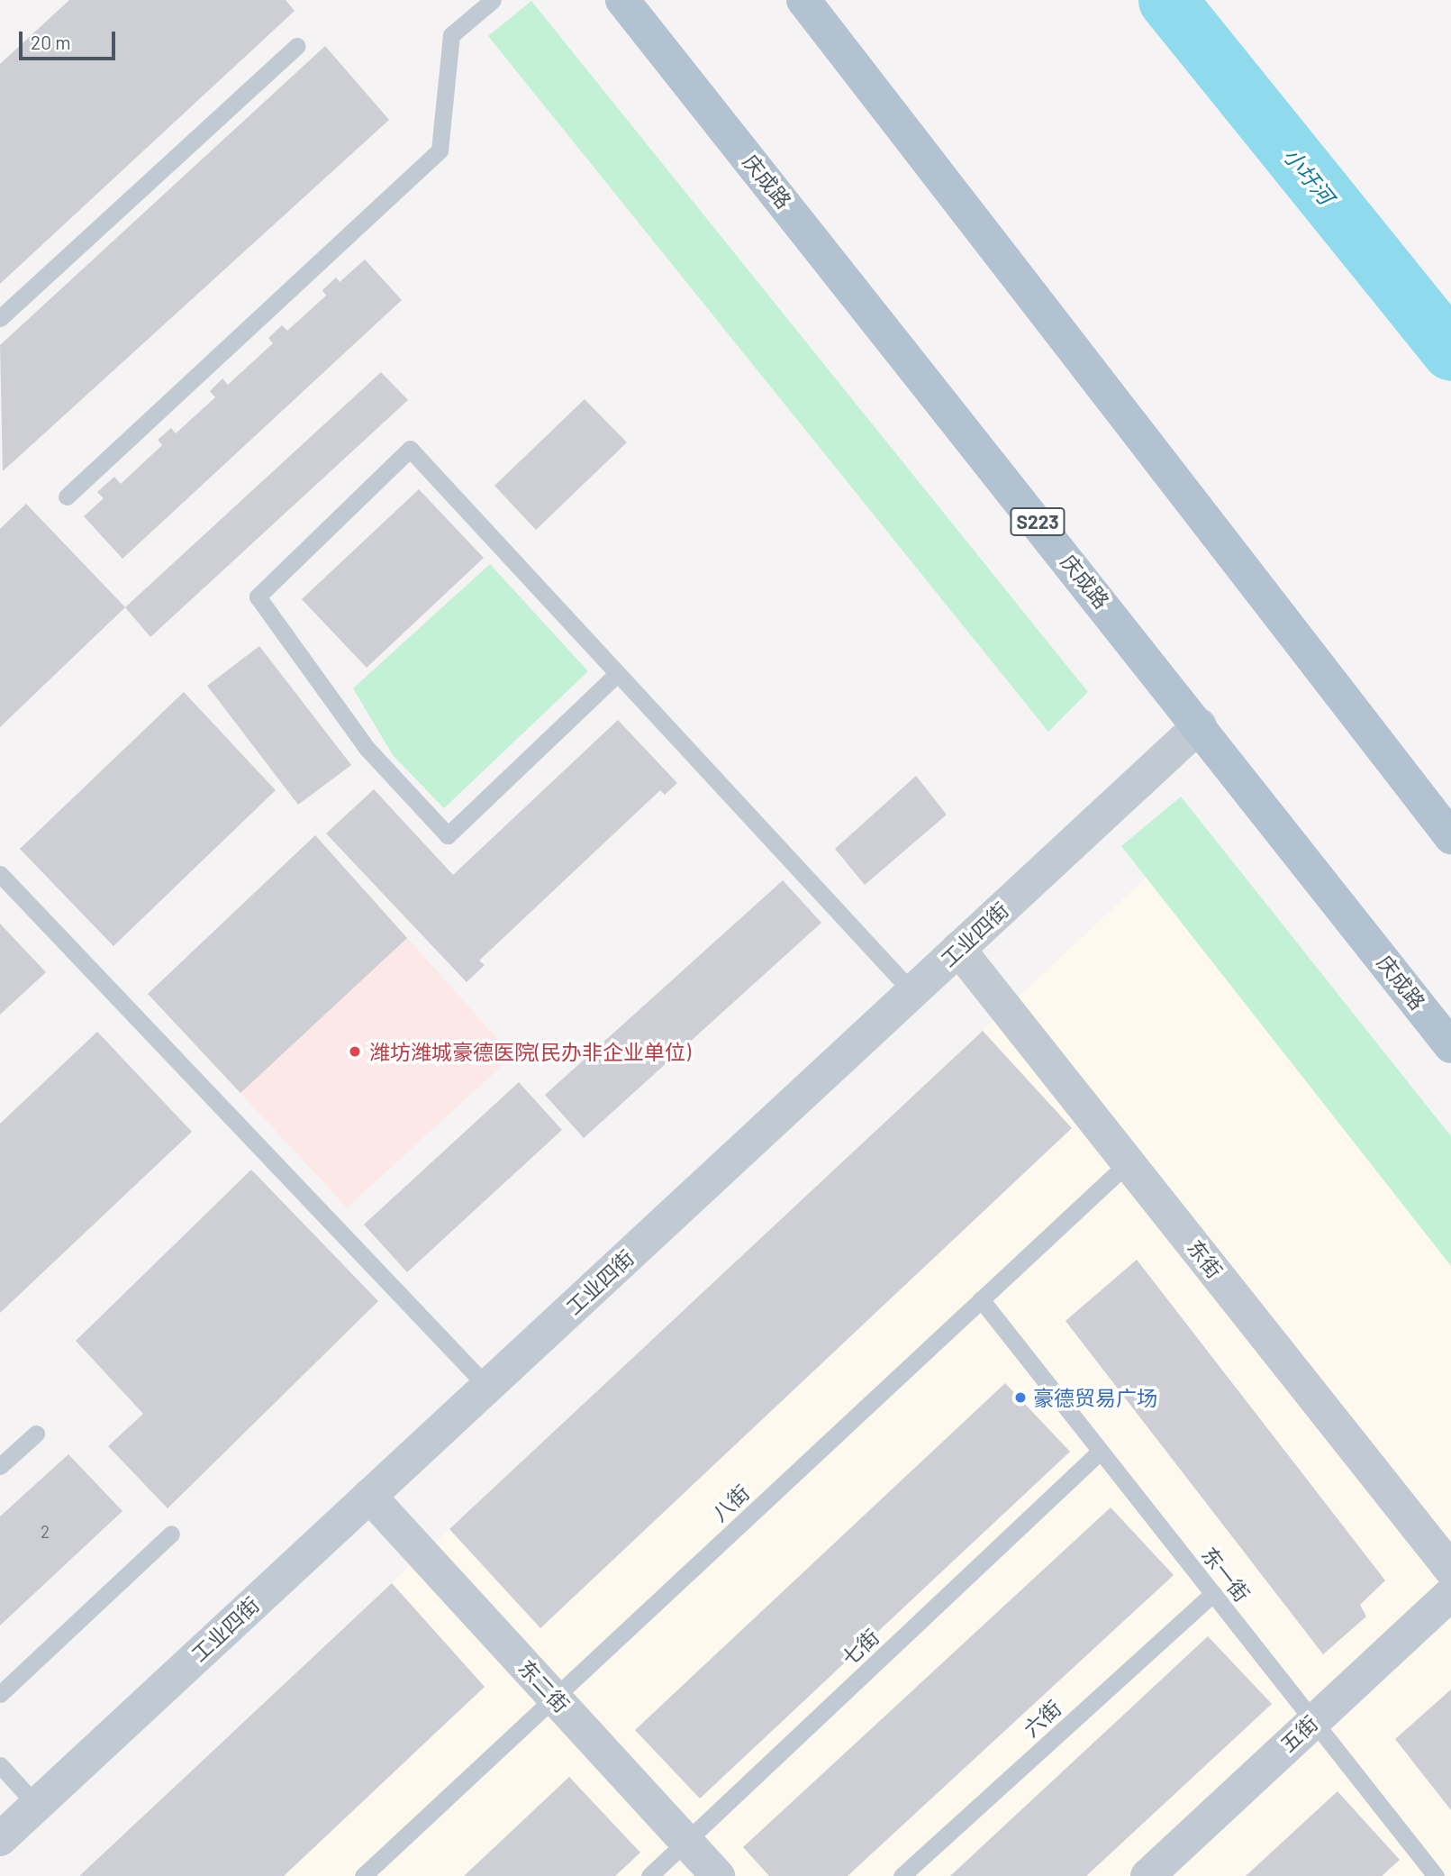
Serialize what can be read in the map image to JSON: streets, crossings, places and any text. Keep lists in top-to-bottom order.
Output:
{
  "streets": {
    "main road": ["庆成路", "S223"],
    "street": [
      "工业四街",
      "东街",
      "东二街",
      "五街"
    ],
    "lane": [
      "八街",
      "东一街",
      "七街",
      "六街"
    ]
  },
  "crossings": [
    ["庆成路", "工业四街"],
    ["工业四街", "东街"],
    ["工业四街", "东二街"],
    ["东街", "八街"],
    ["八街", "东一街"],
    ["八街", "东二街"],
    ["东一街", "七街"],
    ["东一街", "六街"],
    ["东一街", "五街"],
    ["七街", "东二街"]
  ],
  "water": ["小圩河"],
  "places": ["潍坊潍城豪德医院(民办非企业单位)", "豪德贸易广场"],
  "house_numbers": ["2"],
  "scale_bar": "20 m"
}
